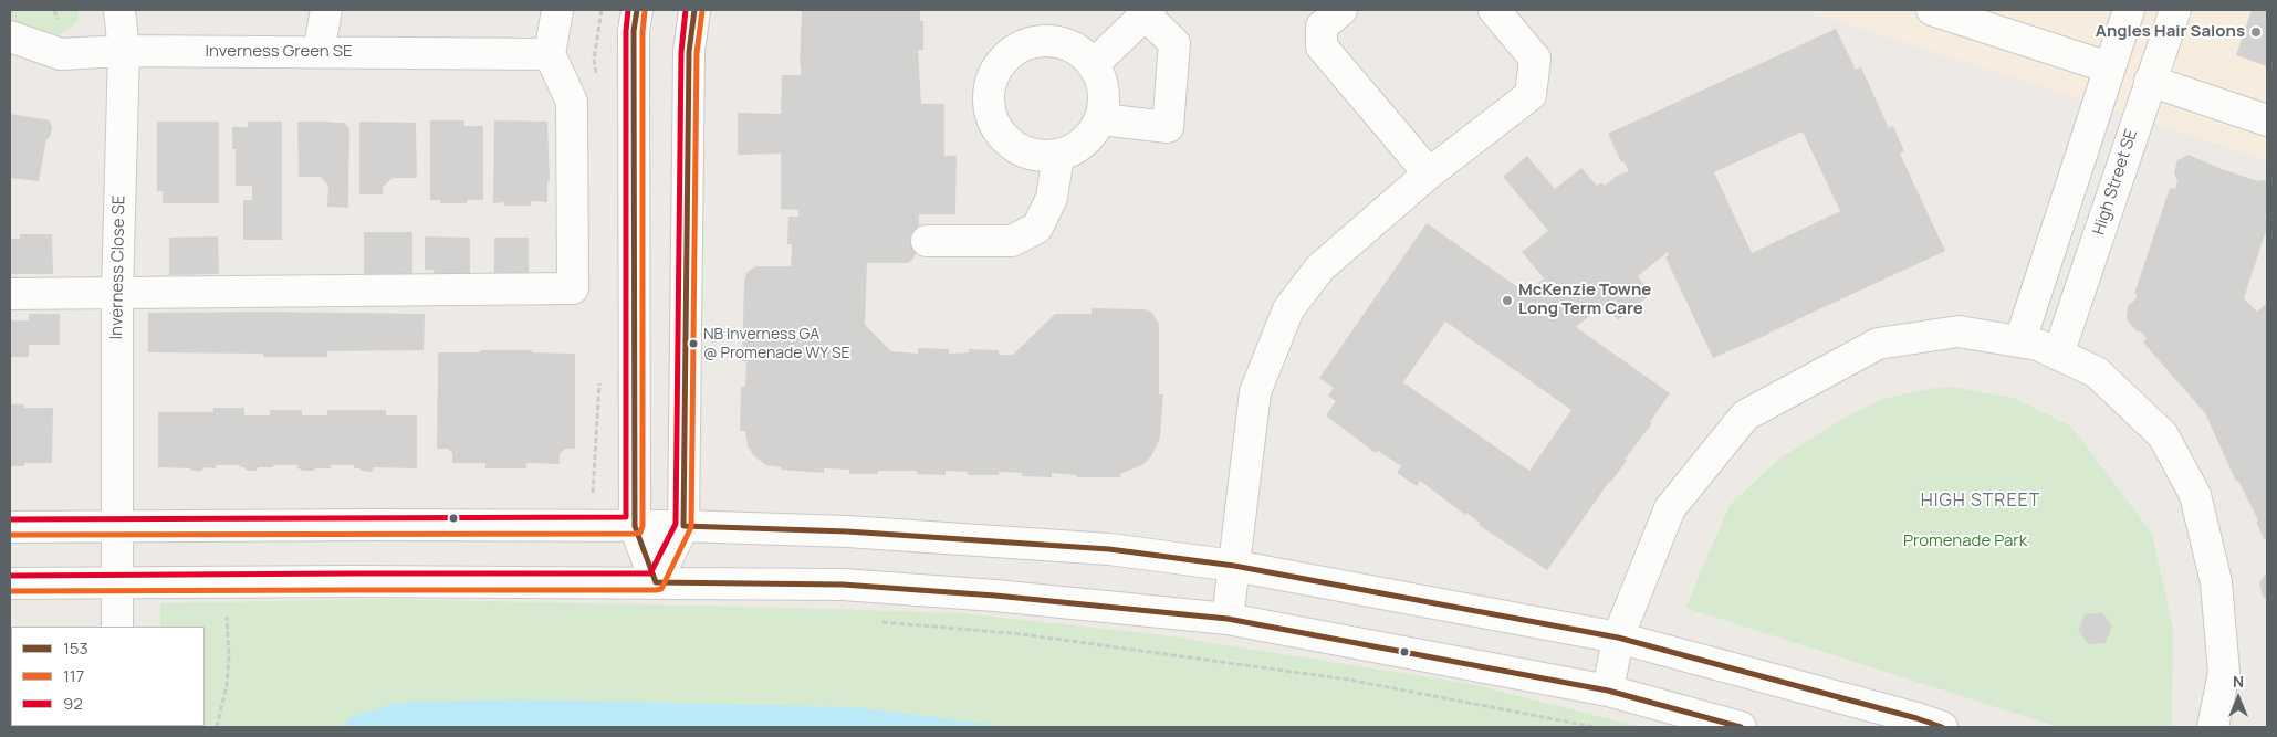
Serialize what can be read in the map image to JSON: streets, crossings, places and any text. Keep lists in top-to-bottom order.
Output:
{
  "streets": {
    "street": ["Inverness Green SE", "High Street SE", "Inverness Close SE"]
  },
  "crossings": [
    ["Inverness Green SE", "Inverness Close SE"]
  ],
  "districts": ["HIGH STREET"],
  "parks": ["Promenade Park"],
  "places": ["Angles Hair Salons", "McKenzie Towne Long Term Care", "NB Inverness GA @ Promenade WY SE"],
  "lines": ["transit line 153", "transit line 92", "transit line 117"],
  "legend": ["153", "117", "92"],
  "north": "top"
}
